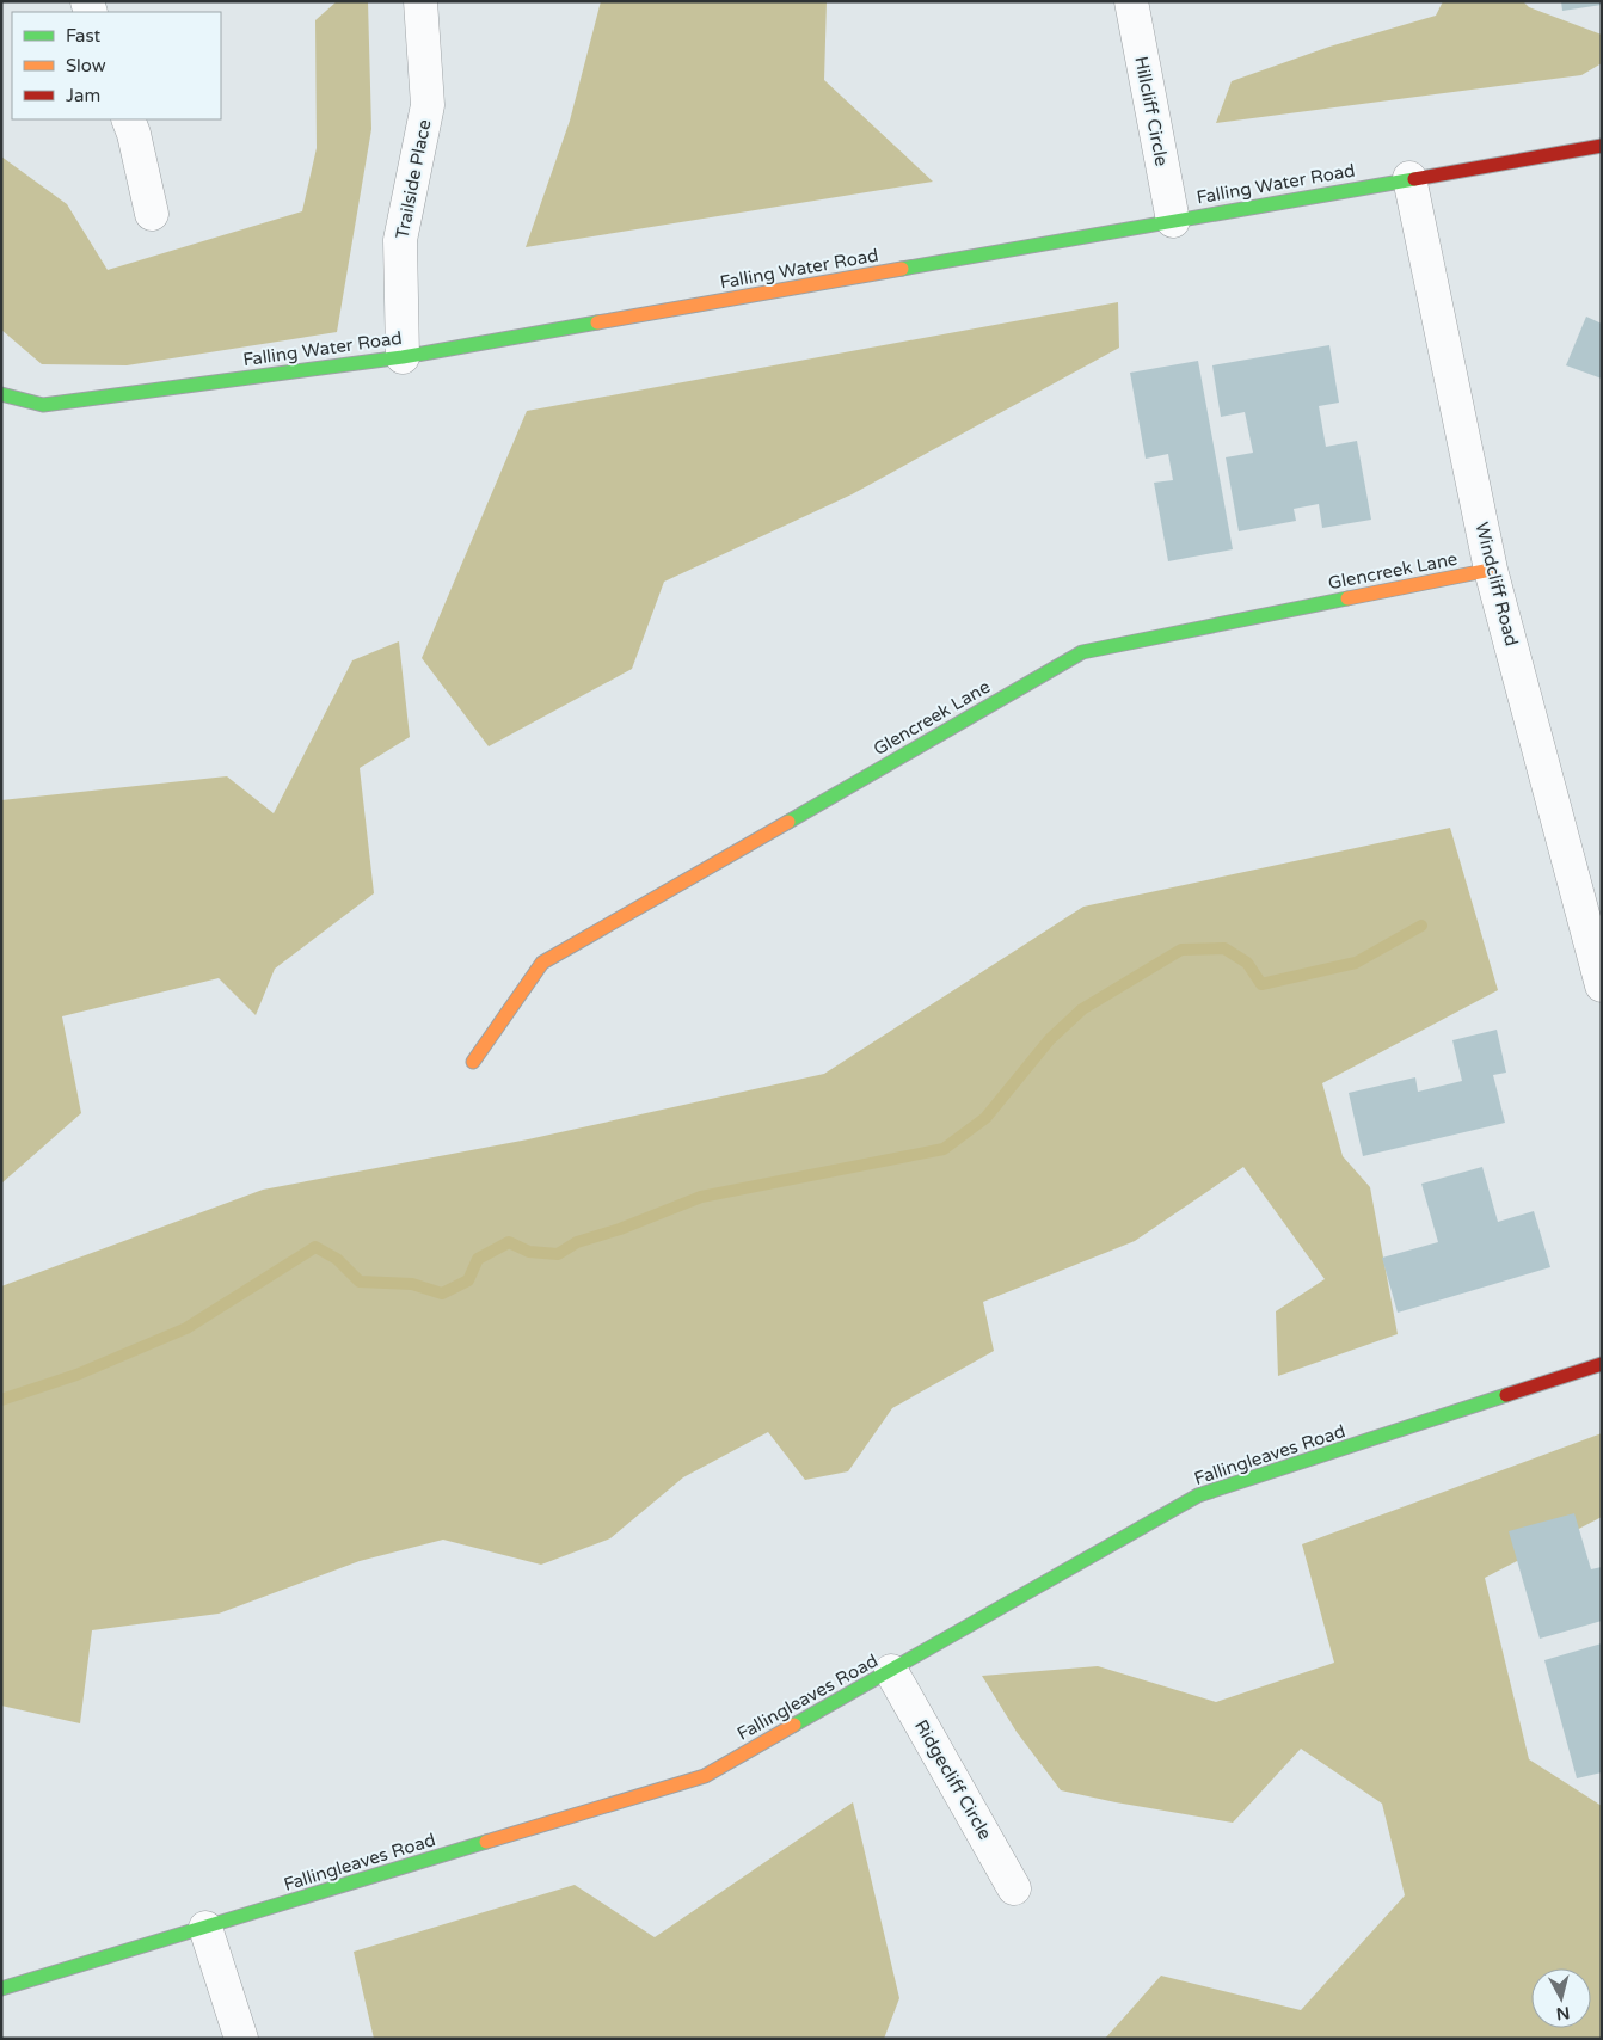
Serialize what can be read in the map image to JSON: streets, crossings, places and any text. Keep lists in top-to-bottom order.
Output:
{
  "streets": {
    "street": [
      "Hillcliff Circle",
      "Trailside Place",
      "Falling Water Road",
      "Glencreek Lane",
      "Windcliff Road",
      "Fallingleaves Road",
      "Ridgecliff Circle"
    ]
  },
  "crossings": [
    ["Hillcliff Circle", "Falling Water Road"],
    ["Trailside Place", "Falling Water Road"],
    ["Falling Water Road", "Windcliff Road"],
    ["Glencreek Lane", "Windcliff Road"],
    ["Fallingleaves Road", "Ridgecliff Circle"]
  ],
  "legend": ["Fast", "Slow", "Jam"],
  "north": "bottom"
}
